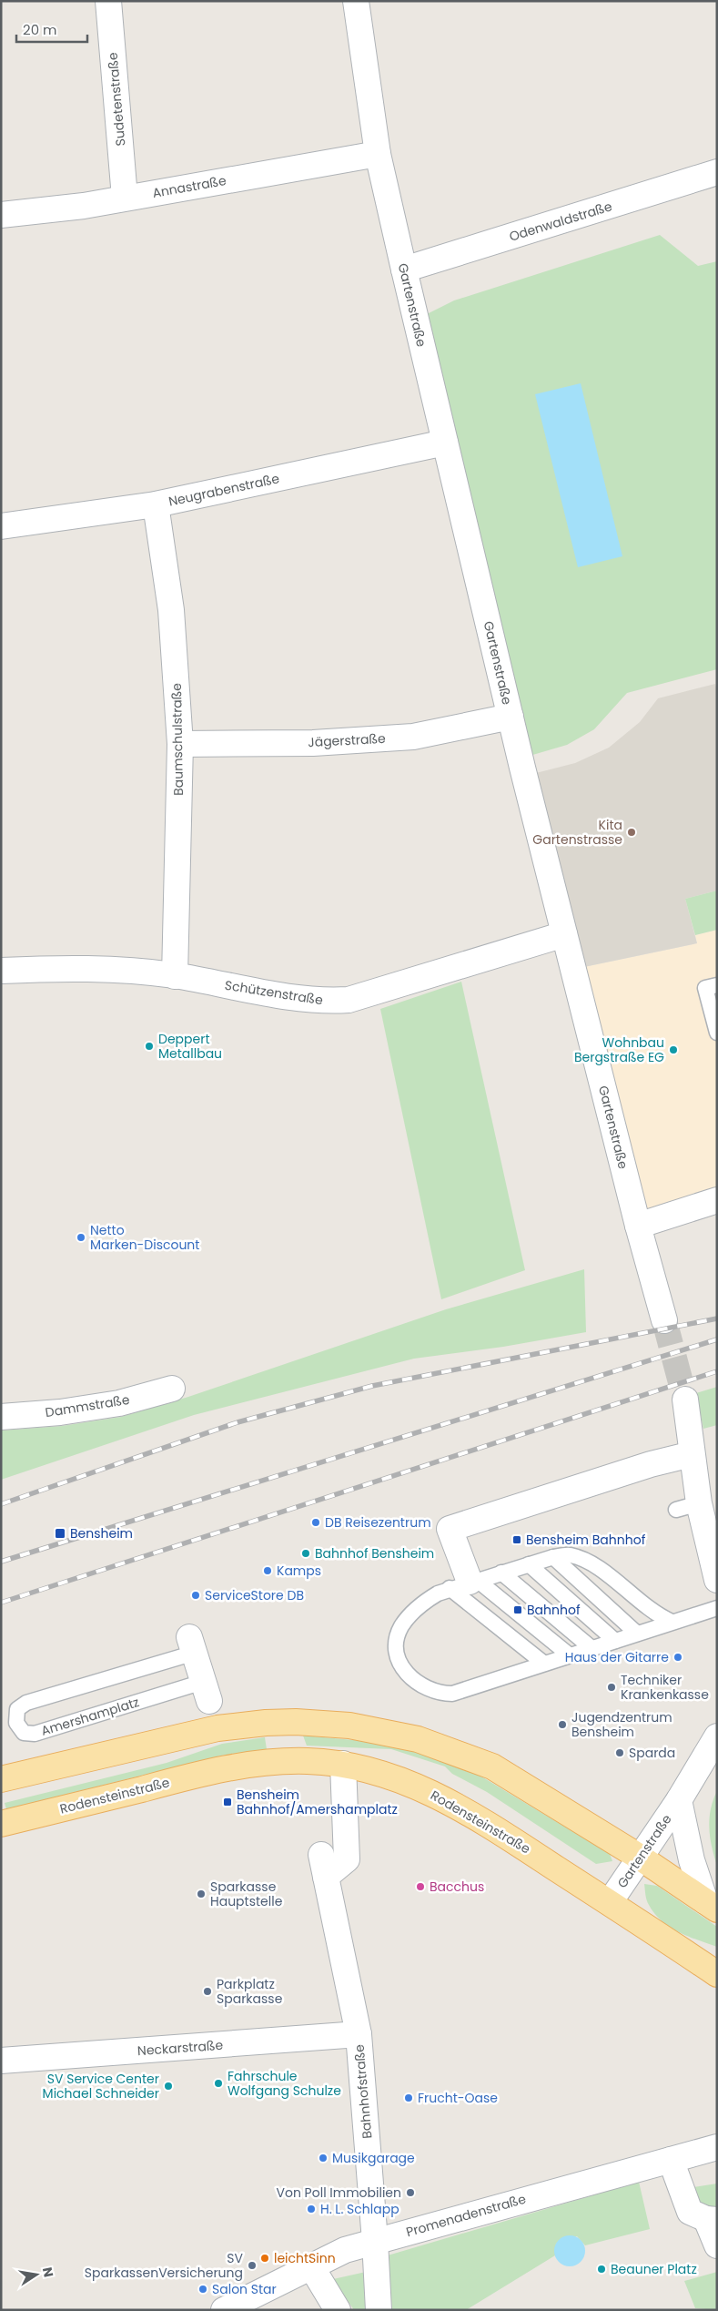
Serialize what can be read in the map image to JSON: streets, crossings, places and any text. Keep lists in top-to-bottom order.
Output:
{
  "streets": {
    "main road": ["Rodensteinstraße"],
    "street": [
      "Sudetenstraße",
      "Annastraße",
      "Odenwaldstraße",
      "Gartenstraße",
      "Neugrabenstraße",
      "Baumschulstraße",
      "Jägerstraße",
      "Schützenstraße",
      "Dammstraße",
      "Amershamplatz",
      "Neckarstraße",
      "Bahnhofstraße",
      "Promenadenstraße"
    ]
  },
  "crossings": [
    ["Sudetenstraße", "Annastraße"],
    ["Annastraße", "Gartenstraße"],
    ["Odenwaldstraße", "Gartenstraße"],
    ["Gartenstraße", "Neugrabenstraße"],
    ["Gartenstraße", "Jägerstraße"],
    ["Gartenstraße", "Schützenstraße"],
    ["Gartenstraße", "Rodensteinstraße"],
    ["Neugrabenstraße", "Baumschulstraße"],
    ["Baumschulstraße", "Jägerstraße"],
    ["Baumschulstraße", "Schützenstraße"],
    ["Rodensteinstraße", "Bahnhofstraße"],
    ["Neckarstraße", "Bahnhofstraße"],
    ["Bahnhofstraße", "Promenadenstraße"]
  ],
  "places": {
    "other": [
      "Kita Gartenstrasse",
      "Deppert Metallbau",
      "Wohnbau Bergstraße EG",
      "Netto Marken-Discount",
      "DB Reisezentrum",
      "Bahnhof Bensheim",
      "Kamps",
      "ServiceStore DB",
      "Haus der Gitarre",
      "Techniker Krankenkasse",
      "Jugendzentrum Bensheim",
      "Sparda",
      "Bacchus",
      "Sparkasse Hauptstelle",
      "Parkplatz Sparkasse",
      "Fahrschule Wolfgang Schulze",
      "SV Service Center Michael Schneider",
      "Frucht-Oase",
      "Musikgarage",
      "Von Poll Immobilien",
      "H. L. Schlapp",
      "leichtSinn",
      "SV SparkassenVersicherung",
      "Beauner Platz",
      "Salon Star"
    ],
    "transit": [
      "Bensheim",
      "Bensheim Bahnhof",
      "Bahnhof",
      "Bensheim Bahnhof/Amershamplatz"
    ]
  },
  "scale_bar": "20 m",
  "north": "right"
}
